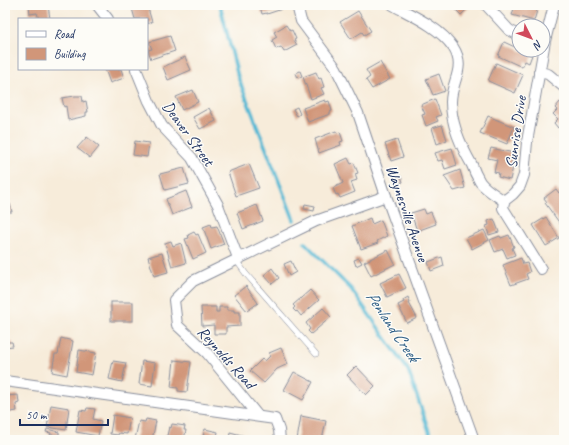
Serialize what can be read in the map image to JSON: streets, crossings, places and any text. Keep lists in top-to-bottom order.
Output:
{
  "streets": {
    "street": [
      "Sunrise Drive",
      "Deaver Street",
      "Waynesville Avenue",
      "Reynolds Road"
    ]
  },
  "crossings": [
    ["Deaver Street", "Reynolds Road"],
    ["Waynesville Avenue", "Reynolds Road"]
  ],
  "water": ["Penland Creek"],
  "legend": ["Road", "Building"],
  "scale_bar": "50 m",
  "north": "bottom right"
}
